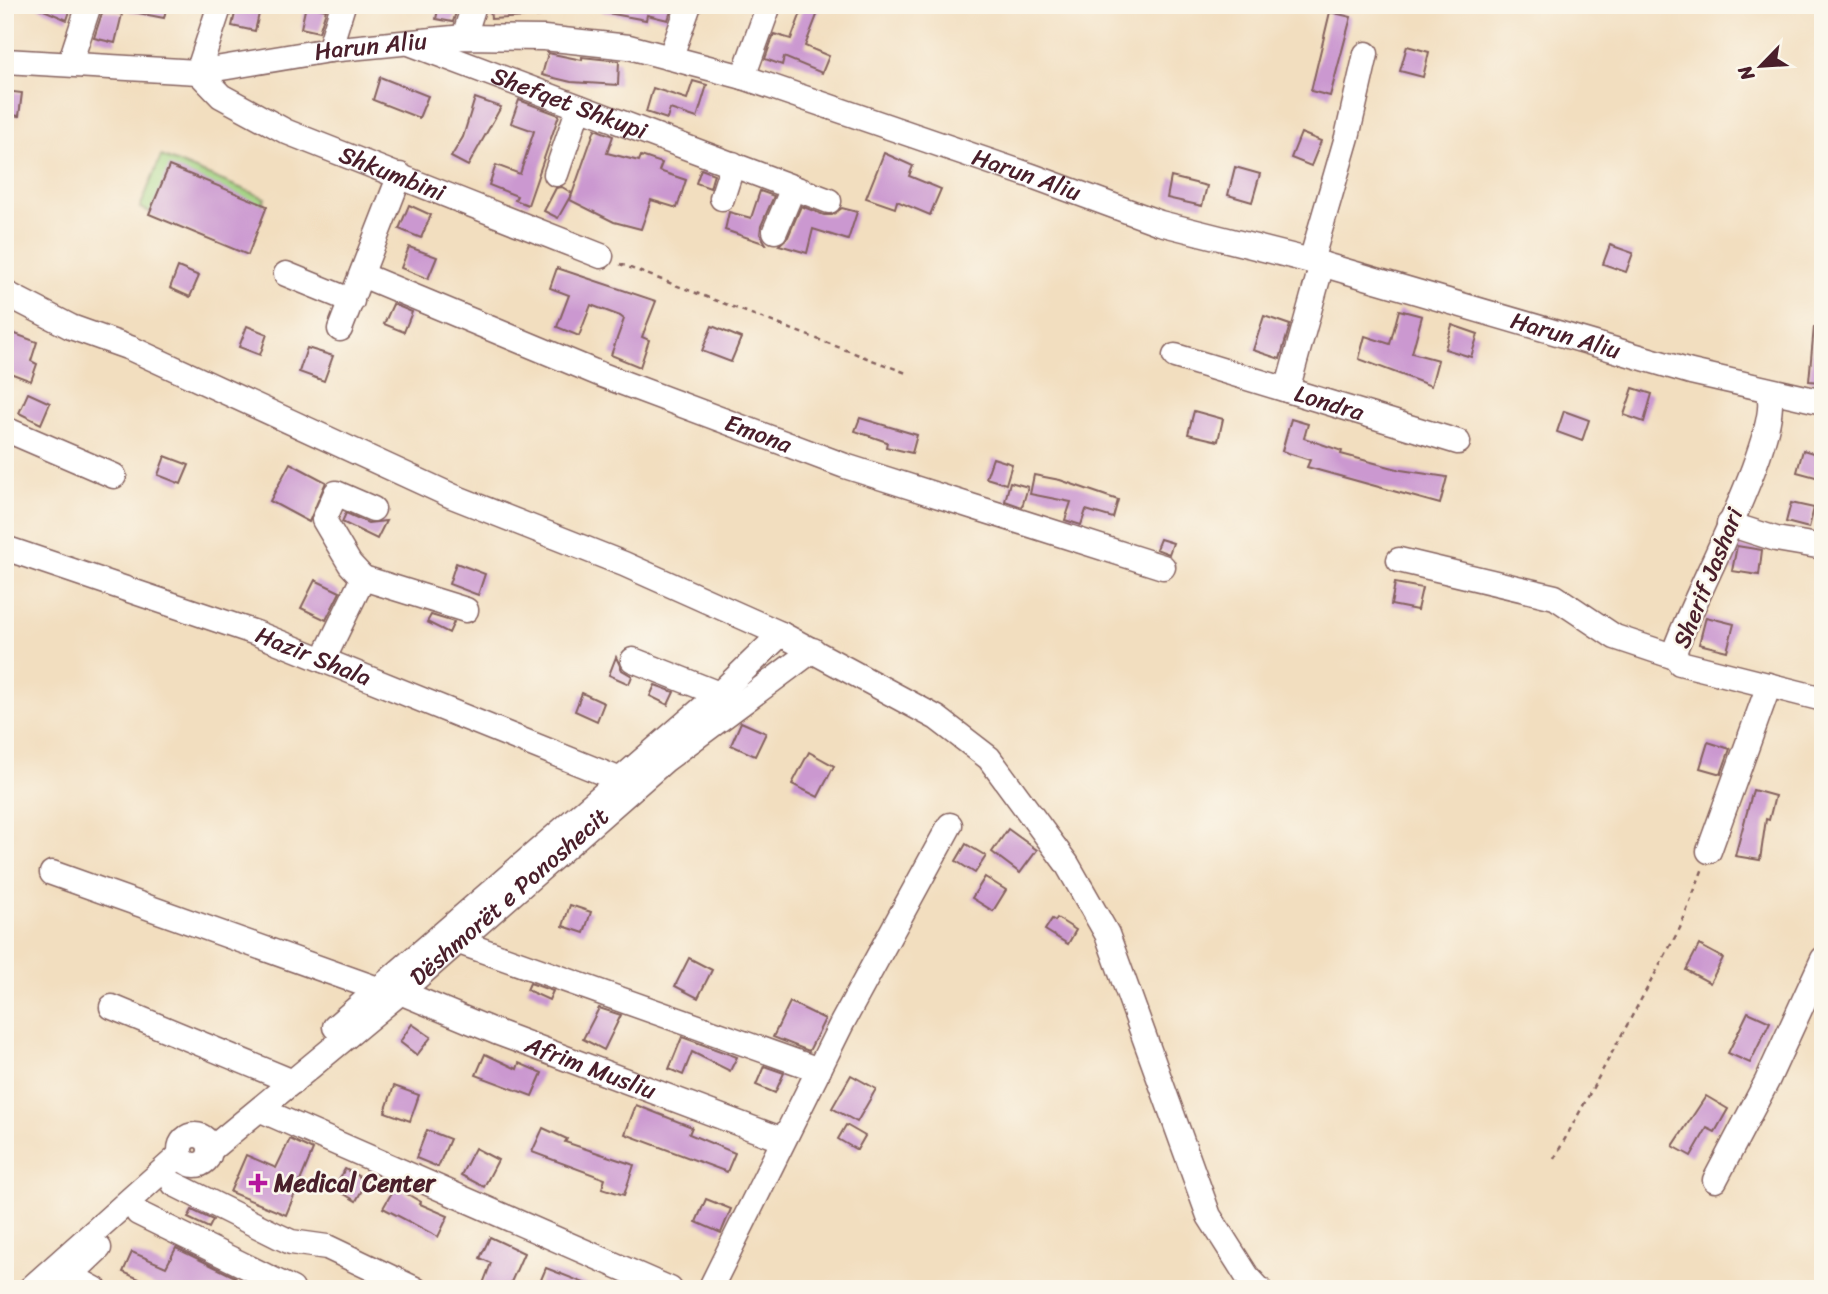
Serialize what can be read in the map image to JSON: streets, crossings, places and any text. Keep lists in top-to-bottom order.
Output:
{
  "streets": {
    "street": [
      "Harun Aliu",
      "Shefqet Shkupi",
      "Shkumbini",
      "Londra",
      "Emona",
      "Sherif Jashari",
      "Hazir Shala",
      "Dëshmorët e Ponoshecit",
      "Afrim Musliu"
    ]
  },
  "crossings": [
    ["Harun Aliu", "Shefqet Shkupi"],
    ["Harun Aliu", "Shkumbini"],
    ["Harun Aliu", "Londra"],
    ["Harun Aliu", "Sherif Jashari"],
    ["Hazir Shala", "Dëshmorët e Ponoshecit"],
    ["Dëshmorët e Ponoshecit", "Afrim Musliu"]
  ],
  "places": {
    "health": ["Medical Center"]
  },
  "north": "bottom left"
}
